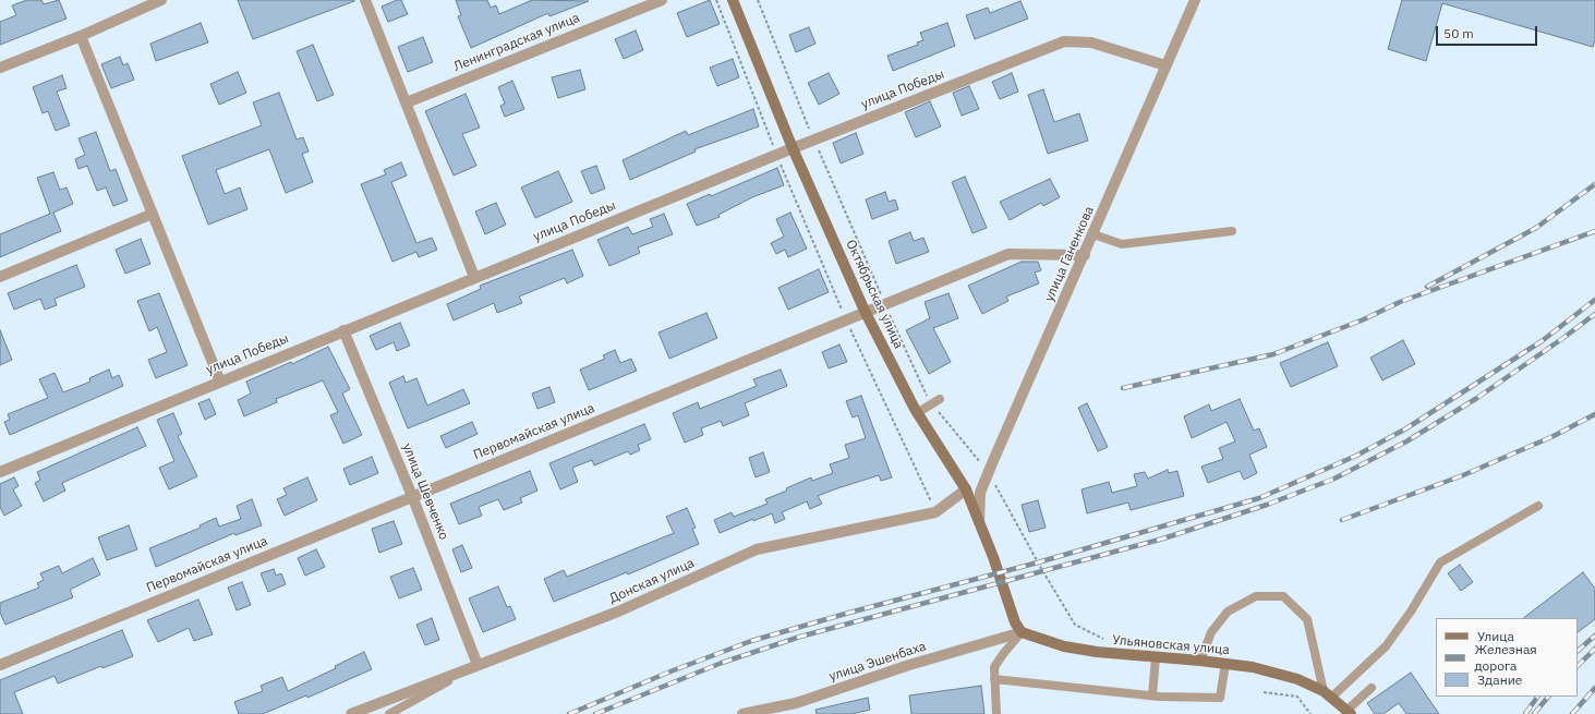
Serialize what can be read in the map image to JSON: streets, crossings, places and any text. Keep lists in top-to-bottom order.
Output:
{
  "streets": {
    "main road": ["Октябрьская улица", "Ульяновская улица"],
    "street": [
      "Ленинградская улица",
      "улица Победы",
      "улица Ганенкова",
      "Первомайская улица",
      "улица Шевченко",
      "Донская улица",
      "улица Эшенбаха"
    ]
  },
  "crossings": [
    ["улица Победы", "улица Ганенкова"],
    ["улица Победы", "Октябрьская улица"],
    ["улица Победы", "улица Шевченко"],
    ["улица Ганенкова", "Октябрьская улица"],
    ["улица Ганенкова", "Первомайская улица"],
    ["Октябрьская улица", "Первомайская улица"],
    ["Октябрьская улица", "Донская улица"],
    ["Октябрьская улица", "Ульяновская улица"],
    ["Октябрьская улица", "улица Эшенбаха"],
    ["Первомайская улица", "улица Шевченко"],
    ["улица Шевченко", "Донская улица"],
    ["Ульяновская улица", "улица Эшенбаха"]
  ],
  "legend": ["Улица", "Железная дорога", "Здание"],
  "scale_bar": "50 m"
}
